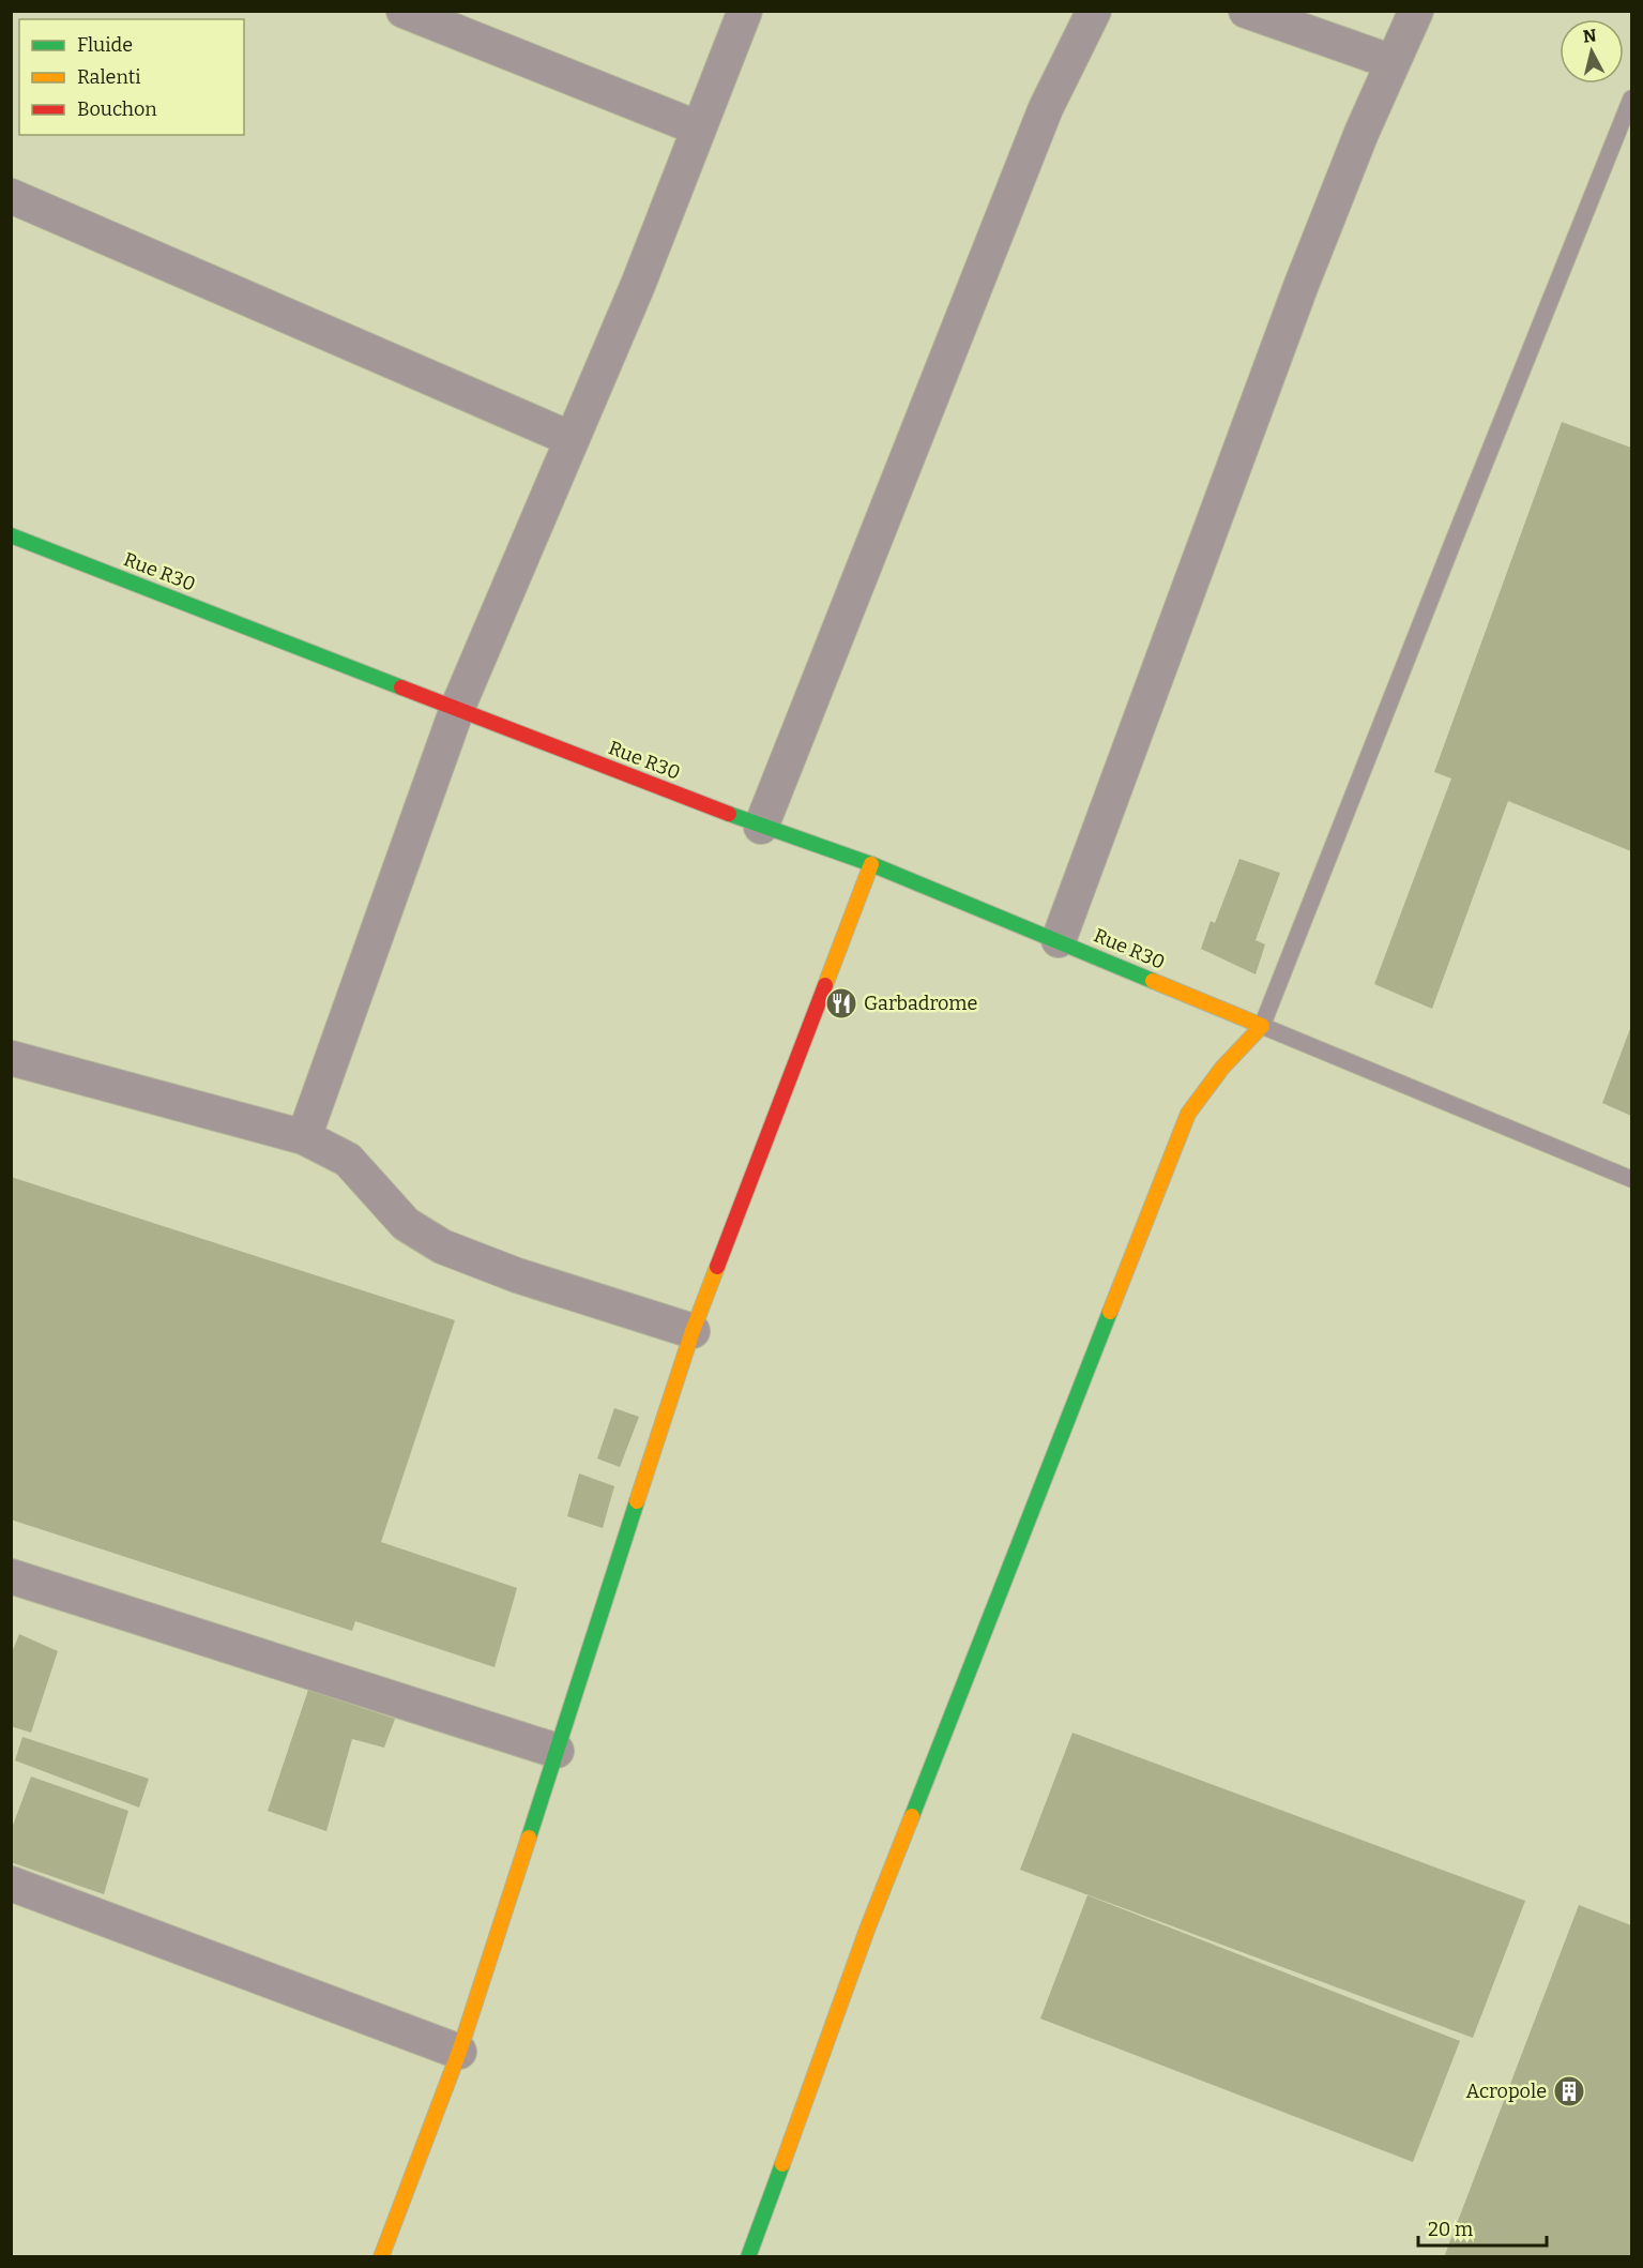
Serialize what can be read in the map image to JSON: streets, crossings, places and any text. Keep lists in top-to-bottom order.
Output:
{
  "streets": {
    "street": ["Rue R30"]
  },
  "places": {
    "restaurant": ["Garbadrome"],
    "building": ["Acropole"]
  },
  "legend": ["Fluide", "Ralenti", "Bouchon"],
  "scale_bar": "20 m",
  "north": "top"
}
